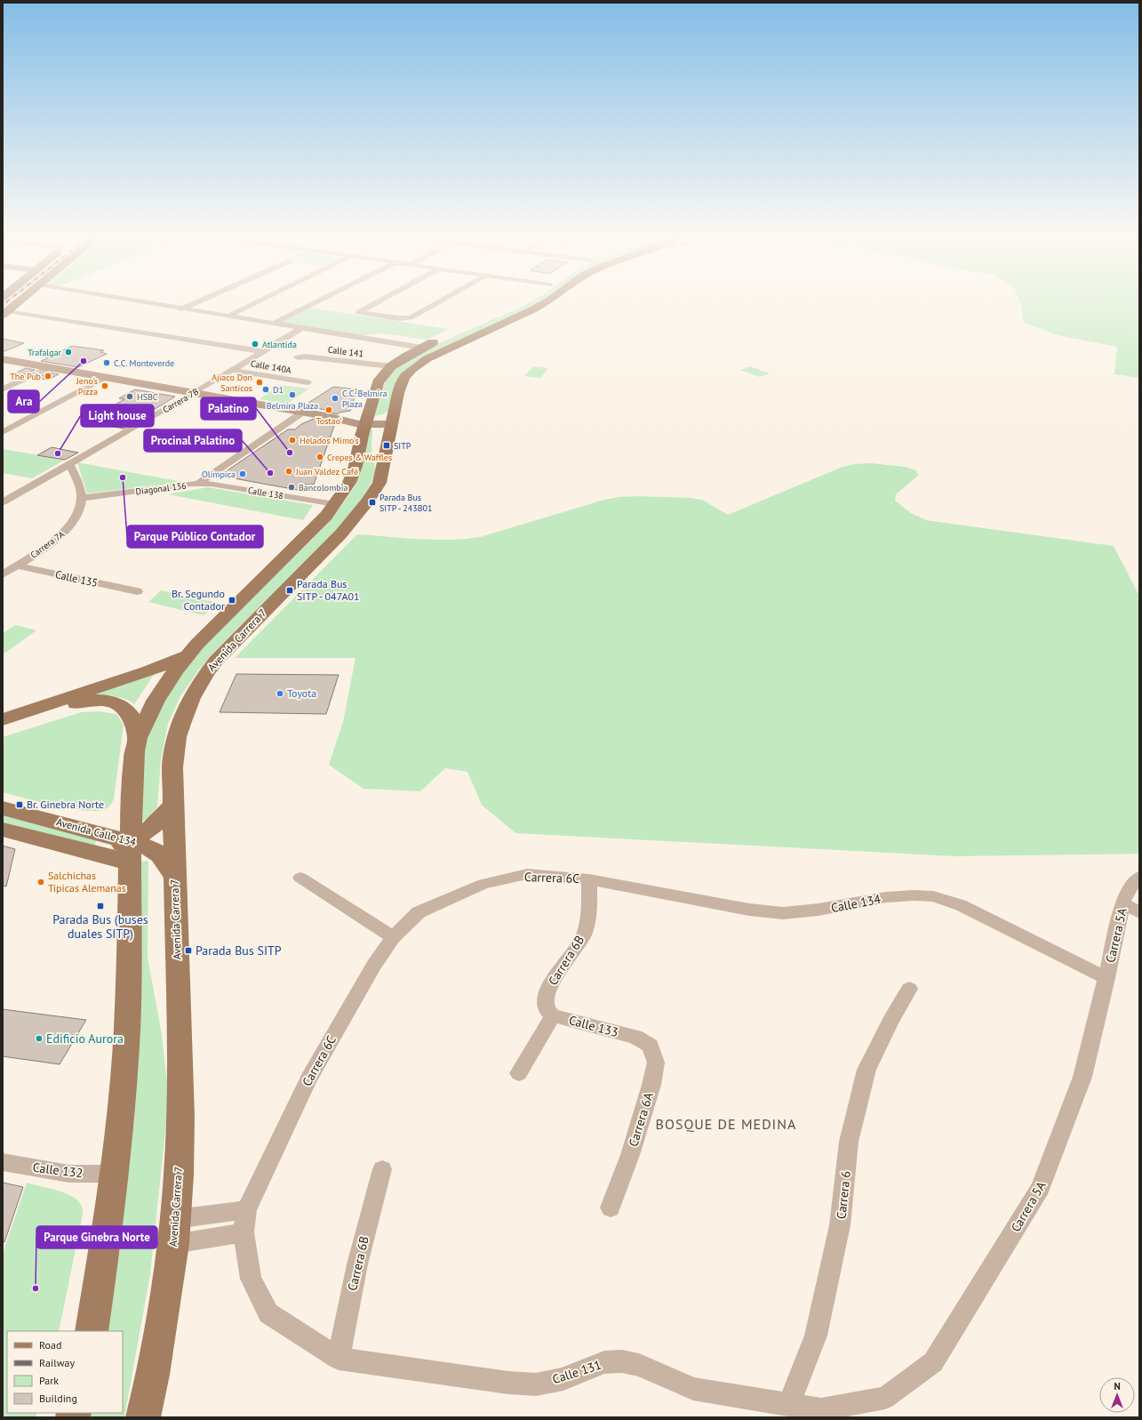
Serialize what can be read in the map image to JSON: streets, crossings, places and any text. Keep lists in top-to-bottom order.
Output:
{
  "streets": {
    "main road": ["Avenida Carrera 7", "Avenida Calle 134"],
    "street": [
      "Calle 141",
      "Calle 140A",
      "Carrera 7B",
      "Diagonal 136",
      "Calle 138",
      "Carrera 7A",
      "Calle 135",
      "Carrera 6C",
      "Calle 134",
      "Carrera 5A",
      "Carrera 6B",
      "Calle 133",
      "Carrera 6A",
      "Calle 132",
      "Carrera 6",
      "Calle 131"
    ]
  },
  "crossings": [
    ["Calle 140A", "Carrera 7B"],
    ["Diagonal 136", "Calle 138"],
    ["Diagonal 136", "Carrera 7A"],
    ["Carrera 7A", "Calle 135"],
    ["Avenida Carrera 7", "Avenida Calle 134"],
    ["Carrera 6C", "Calle 134"],
    ["Carrera 6C", "Carrera 6B"],
    ["Carrera 6C", "Calle 131"],
    ["Calle 134", "Carrera 5A"],
    ["Calle 134", "Carrera 6B"],
    ["Carrera 5A", "Carrera 6"],
    ["Carrera 5A", "Calle 131"],
    ["Carrera 6B", "Calle 133"],
    ["Carrera 6B", "Calle 131"],
    ["Calle 133", "Carrera 6A"],
    ["Carrera 6", "Calle 131"]
  ],
  "districts": ["BOSQUE DE MEDINA"],
  "places": {
    "other": [
      "Atlantida",
      "Trafalgar",
      "Ara",
      "C.C. Monteverde",
      "The Pub",
      "Ajiaco Don Santicos",
      "Jeno's Pizza",
      "D1",
      "Belmira Plaza",
      "HSBC",
      "C.C. Belmira Plaza",
      "Tostao’",
      "Helados Mimo's",
      "Palatino",
      "Light house",
      "Crepes & Waffles",
      "Juan Valdez Café",
      "Procinal Palatino",
      "Olímpica",
      "Parque Público Contador",
      "Bancolombia",
      "Toyota",
      "Salchichas Típicas Alemanas",
      "Edificio Aurora",
      "Parque Ginebra Norte"
    ],
    "transit": [
      "SITP",
      "Parada Bus SITP - 243B01",
      "Parada Bus SITP - 047A01",
      "Br. Segundo Contador",
      "Br. Ginebra Norte",
      "Parada Bus (buses duales SITP)",
      "Parada Bus SITP"
    ]
  },
  "legend": [
    "Road",
    "Railway",
    "Park",
    "Building"
  ],
  "north": "top"
}
